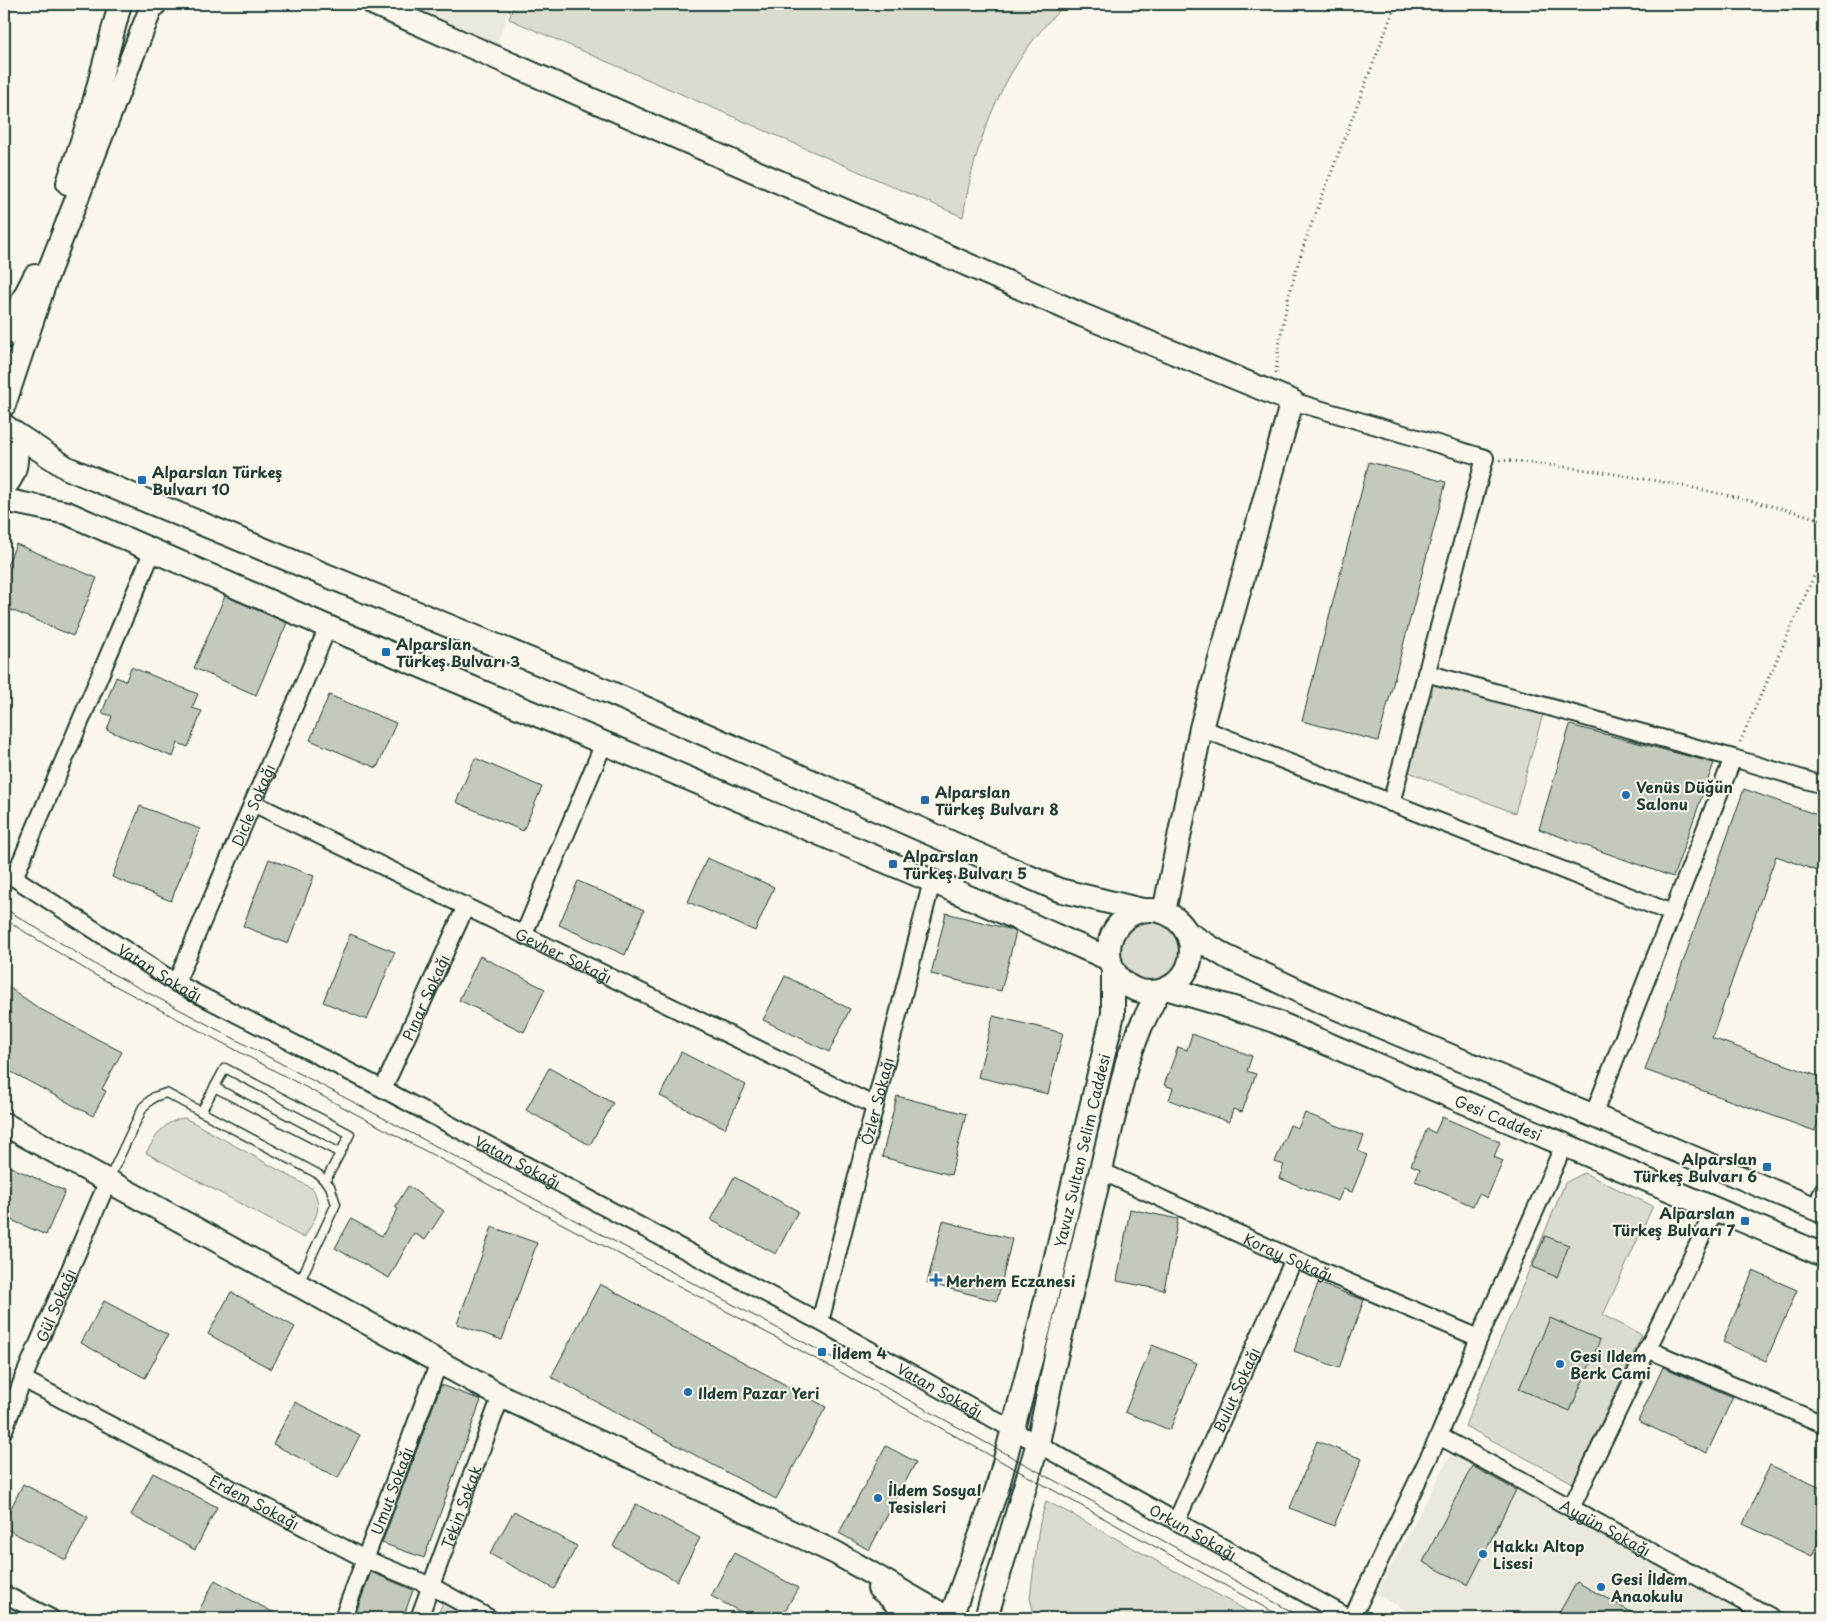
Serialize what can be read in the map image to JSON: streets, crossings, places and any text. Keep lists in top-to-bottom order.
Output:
{
  "streets": {
    "main road": ["Gesi Caddesi", "Yavuz Sultan Selim Caddesi"],
    "street": [
      "Dicle Sokağı",
      "Gevher Sokağı",
      "Vatan Sokağı",
      "Pınar Sokağı",
      "Özler Sokağı",
      "Koray Sokağı",
      "Gül Sokağı",
      "Bulut Sokağı",
      "Umut Sokağı",
      "Erdem Sokağı",
      "Tekin Sokak",
      "Aygün Sokağı",
      "Orkun Sokağı"
    ]
  },
  "crossings": [
    ["Dicle Sokağı", "Gevher Sokağı"],
    ["Dicle Sokağı", "Vatan Sokağı"],
    ["Gevher Sokağı", "Pınar Sokağı"],
    ["Gevher Sokağı", "Özler Sokağı"],
    ["Vatan Sokağı", "Pınar Sokağı"],
    ["Vatan Sokağı", "Özler Sokağı"],
    ["Vatan Sokağı", "Yavuz Sultan Selim Caddesi"],
    ["Vatan Sokağı", "Orkun Sokağı"],
    ["Gesi Caddesi", "Yavuz Sultan Selim Caddesi"],
    ["Yavuz Sultan Selim Caddesi", "Koray Sokağı"],
    ["Yavuz Sultan Selim Caddesi", "Orkun Sokağı"],
    ["Koray Sokağı", "Bulut Sokağı"],
    ["Gül Sokağı", "Erdem Sokağı"],
    ["Bulut Sokağı", "Orkun Sokağı"],
    ["Umut Sokağı", "Erdem Sokağı"],
    ["Erdem Sokağı", "Tekin Sokak"]
  ],
  "places": {
    "transit": [
      "Alparslan Türkeş Bulvarı 10",
      "Alparslan Türkeş Bulvarı 3",
      "Alparslan Türkeş Bulvarı 8",
      "Alparslan Türkeş Bulvarı 5",
      "Alparslan Türkeş Bulvarı 6",
      "Alparslan Türkeş Bulvarı 7",
      "İldem 4"
    ],
    "other": [
      "Venüs Düğün Salonu",
      "Gesi Ildem Berk Cami",
      "Ildem Pazar Yeri",
      "İldem Sosyal Tesisleri",
      "Hakkı Altop Lisesi",
      "Gesi İldem Anaokulu"
    ],
    "health": ["Merhem Eczanesi"]
  }
}
